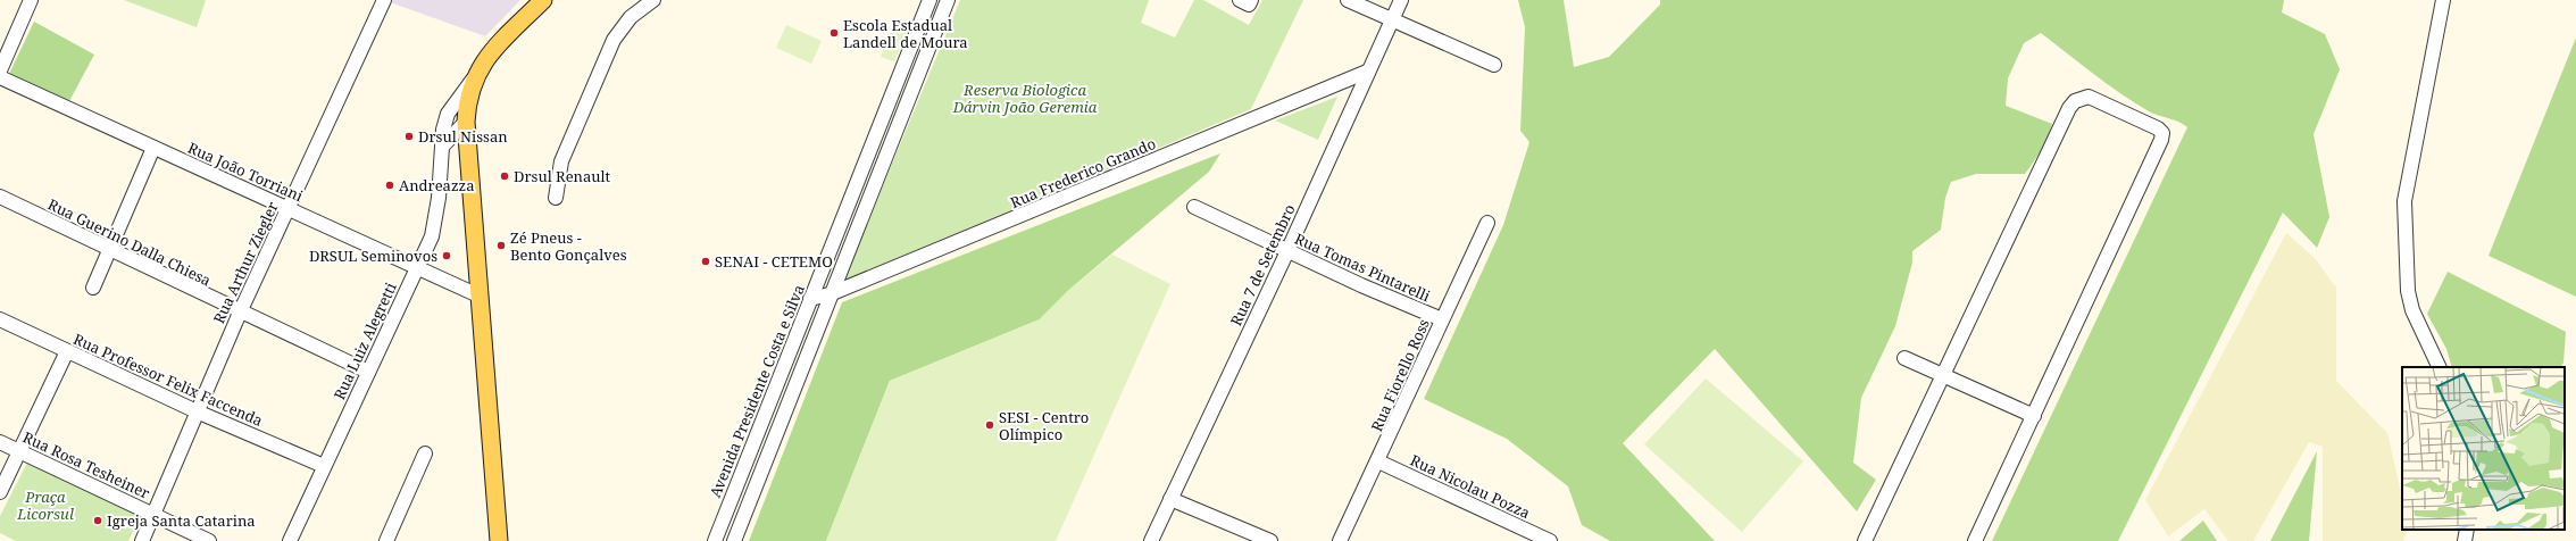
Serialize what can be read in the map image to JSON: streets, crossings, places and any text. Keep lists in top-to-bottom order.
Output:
{
  "streets": {
    "street": [
      "Rua João Torriani",
      "Rua Frederico Grando",
      "Rua Guerino Dalla Chiesa",
      "Rua Arthur Ziegler",
      "Rua 7 de Setembro",
      "Rua Tomas Pintarelli",
      "Rua Luiz Alegretti",
      "Rua Fiorello Ross",
      "Rua Professor Felix Faccenda",
      "Avenida Presidente Costa e Silva",
      "Rua Rosa Tesheiner",
      "Rua Nicolau Pozza"
    ]
  },
  "crossings": [
    ["Rua João Torriani", "Rua Arthur Ziegler"],
    ["Rua João Torriani", "Rua Luiz Alegretti"],
    ["Rua Frederico Grando", "Rua 7 de Setembro"],
    ["Rua Frederico Grando", "Avenida Presidente Costa e Silva"],
    ["Rua Guerino Dalla Chiesa", "Rua Arthur Ziegler"],
    ["Rua Guerino Dalla Chiesa", "Rua Luiz Alegretti"],
    ["Rua Arthur Ziegler", "Rua Professor Felix Faccenda"],
    ["Rua Arthur Ziegler", "Rua Rosa Tesheiner"],
    ["Rua 7 de Setembro", "Rua Tomas Pintarelli"],
    ["Rua Tomas Pintarelli", "Rua Fiorello Ross"],
    ["Rua Luiz Alegretti", "Rua Professor Felix Faccenda"],
    ["Rua Fiorello Ross", "Rua Nicolau Pozza"]
  ],
  "parks": ["Reserva Biologica Dárvin João Geremia", "Praça Licorsul"],
  "places": [
    "Escola Estadual Landell de Moura",
    "Drsul Nissan",
    "Drsul Renault",
    "Andreazza",
    "Zé Pneus - Bento Gonçalves",
    "DRSUL Seminovos",
    "SENAI - CETEMO",
    "SESI - Centro Olímpico",
    "Igreja Santa Catarina"
  ]
}
